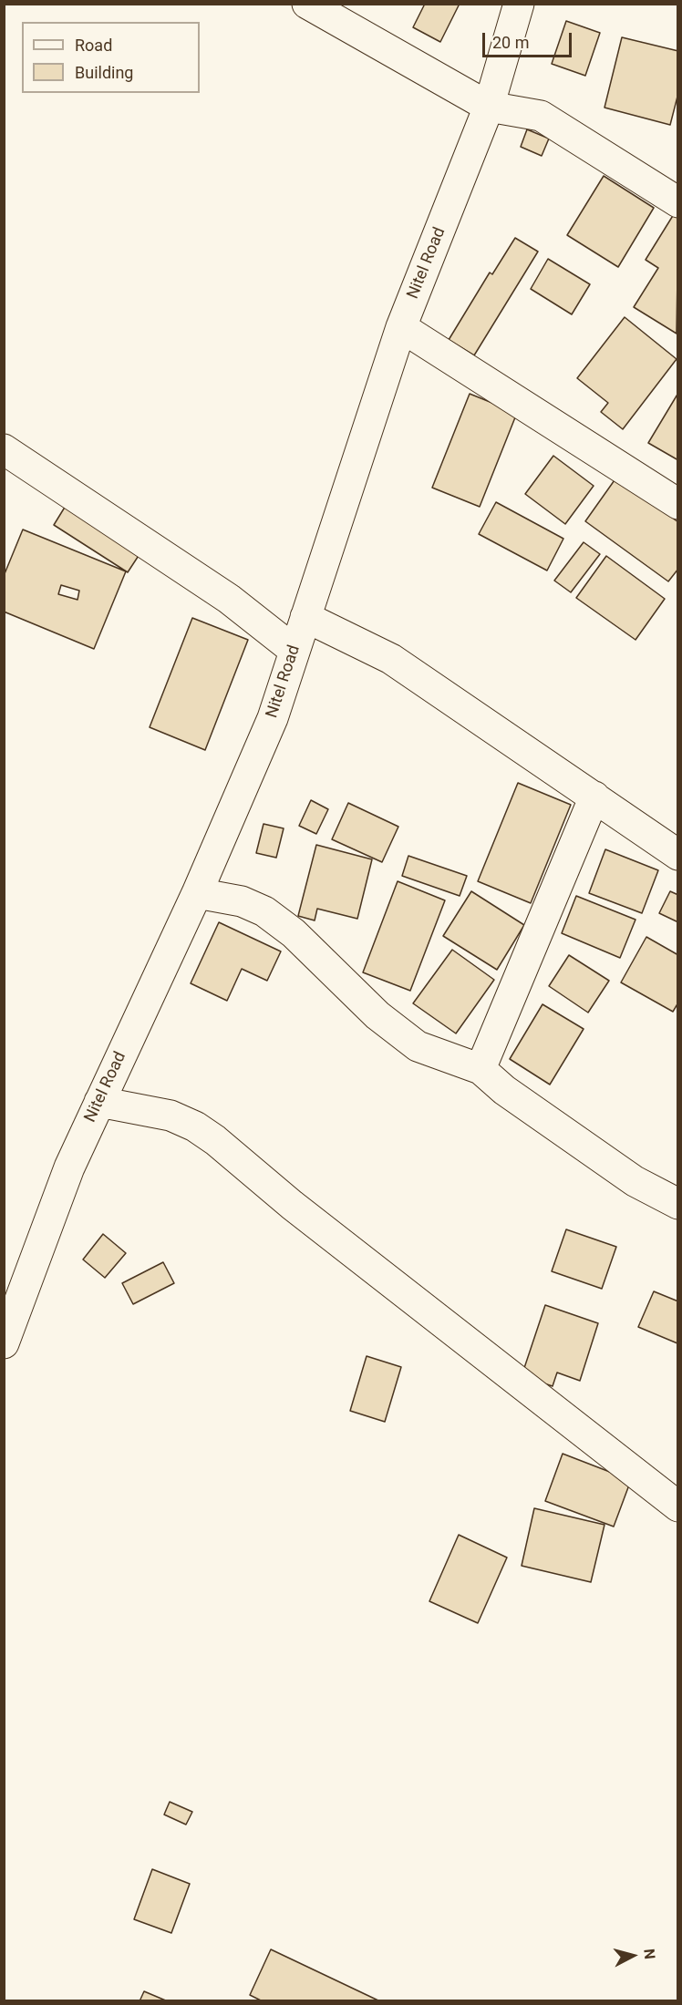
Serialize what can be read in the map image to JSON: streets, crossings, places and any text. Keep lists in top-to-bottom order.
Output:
{
  "streets": {
    "street": ["Nitel Road"]
  },
  "legend": ["Road", "Building"],
  "scale_bar": "20 m",
  "north": "right"
}
